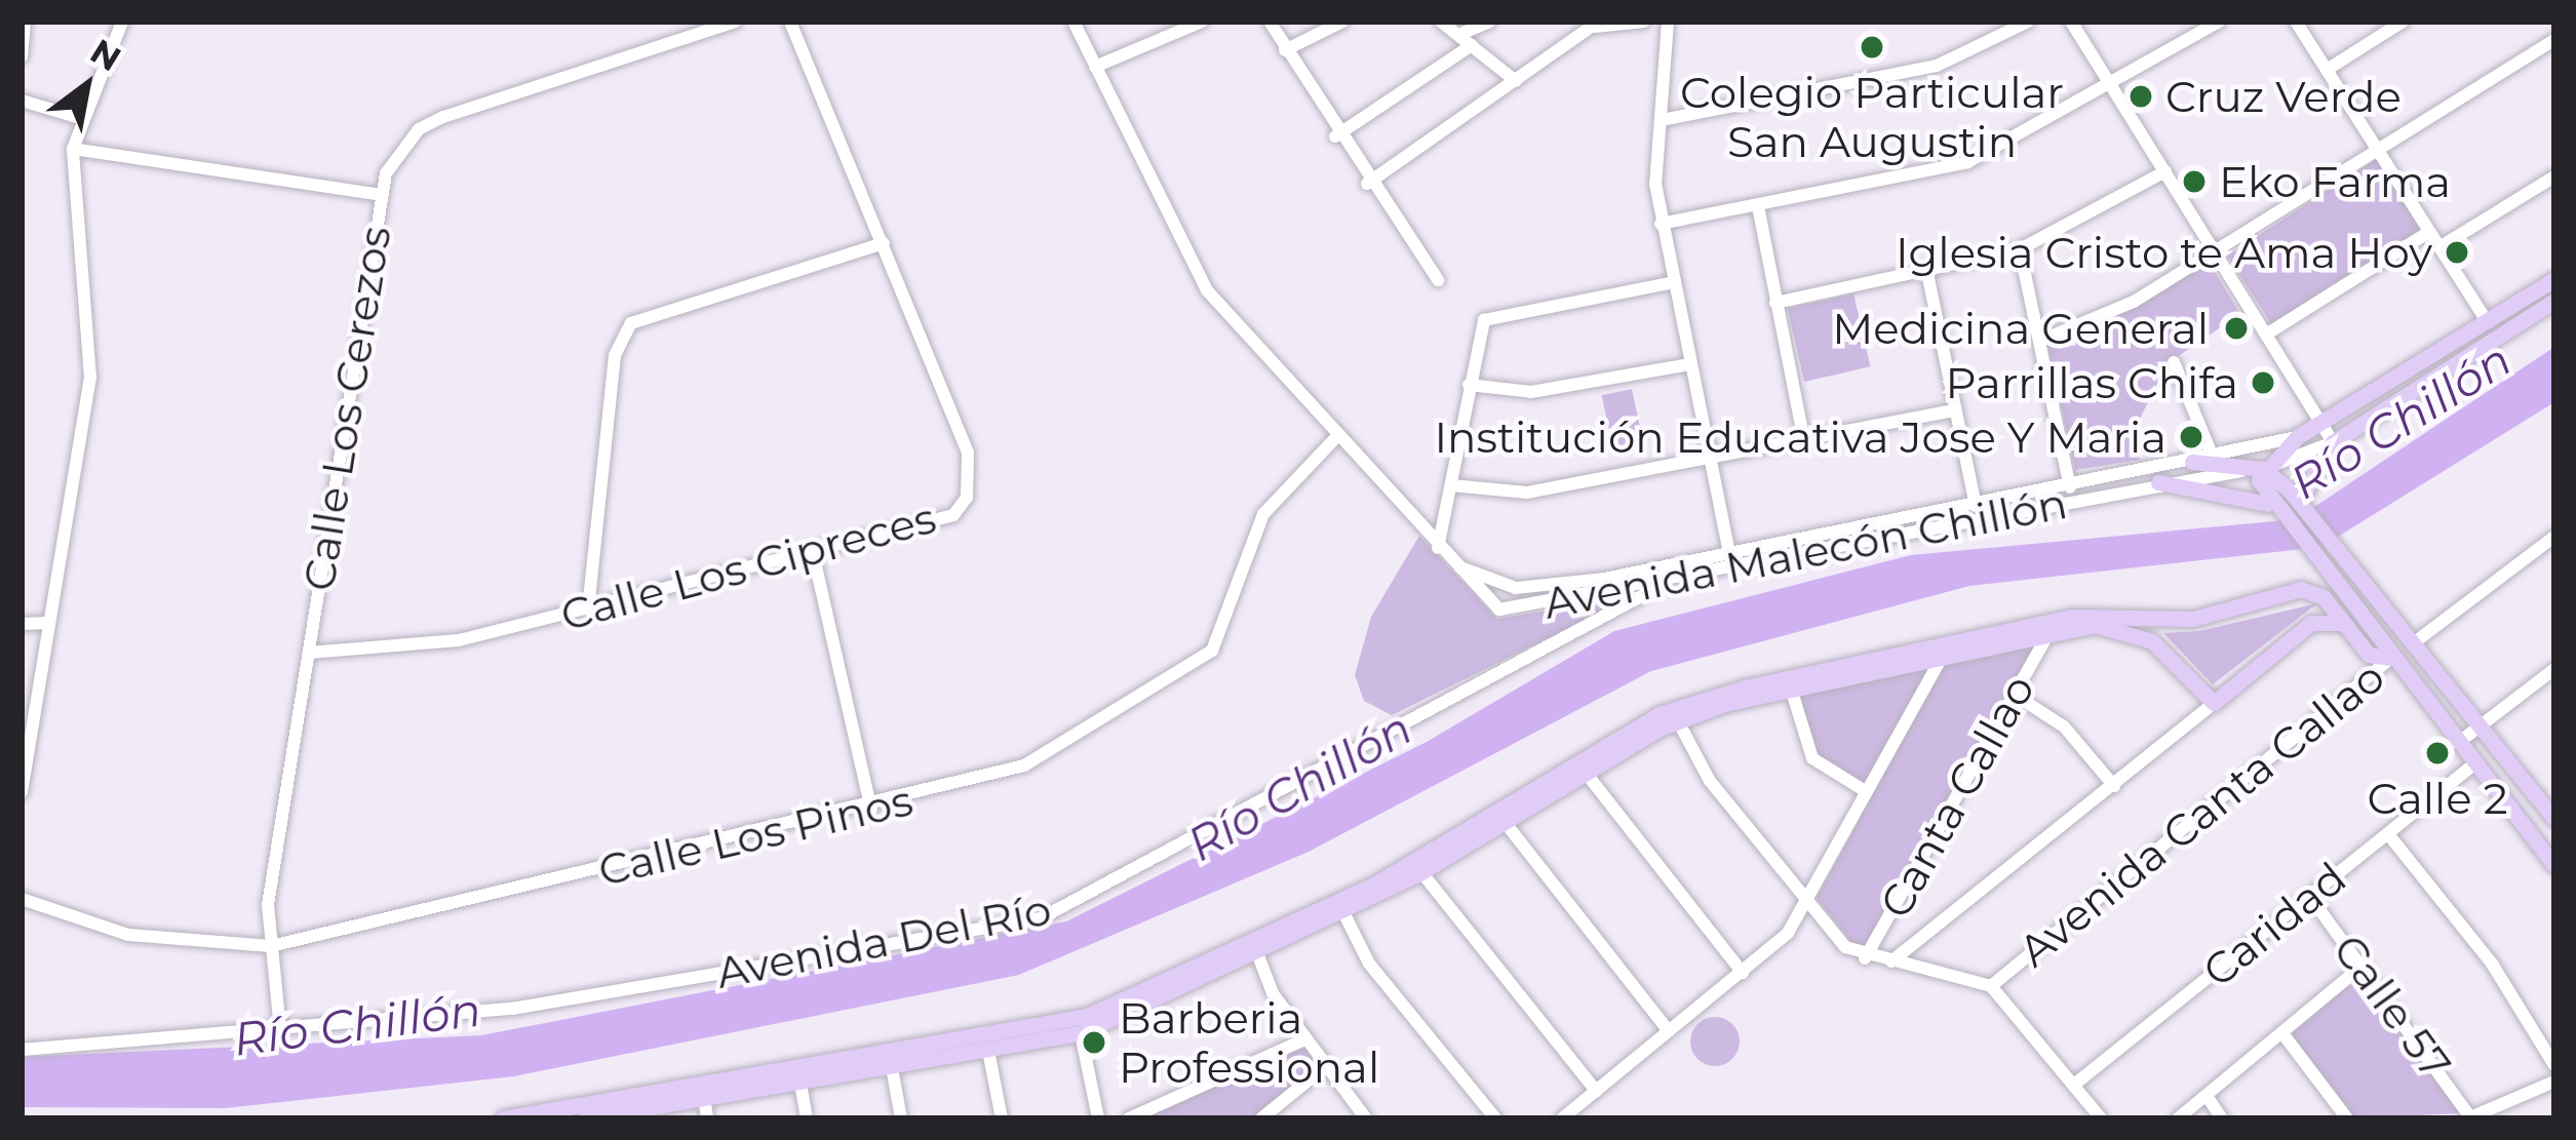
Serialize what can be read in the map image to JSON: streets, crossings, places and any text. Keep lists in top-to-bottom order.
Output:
{
  "streets": {
    "main road": ["Avenida Malecón Chillón", "Avenida Canta Callao"],
    "street": [
      "Calle Los Cerezos",
      "Calle Los Cipreces",
      "Canta Callao",
      "Calle Los Pinos",
      "Caridad",
      "Avenida Del Río",
      "Calle 57"
    ]
  },
  "crossings": [
    ["Calle Los Cerezos", "Calle Los Cipreces"],
    ["Calle Los Cerezos", "Calle Los Pinos"],
    ["Calle Los Cerezos", "Avenida Del Río"],
    ["Avenida Malecón Chillón", "Avenida Del Río"],
    ["Caridad", "Calle 57"]
  ],
  "water": ["Río Chillón"],
  "places": [
    "Colegio Particular San Augustin",
    "Cruz Verde",
    "Eko Farma",
    "Iglesia Cristo te Ama Hoy",
    "Medicina General",
    "Parrillas Chifa",
    "Institución Educativa Jose Y Maria",
    "Calle 2",
    "Barberia Professional"
  ],
  "north": "top right"
}
